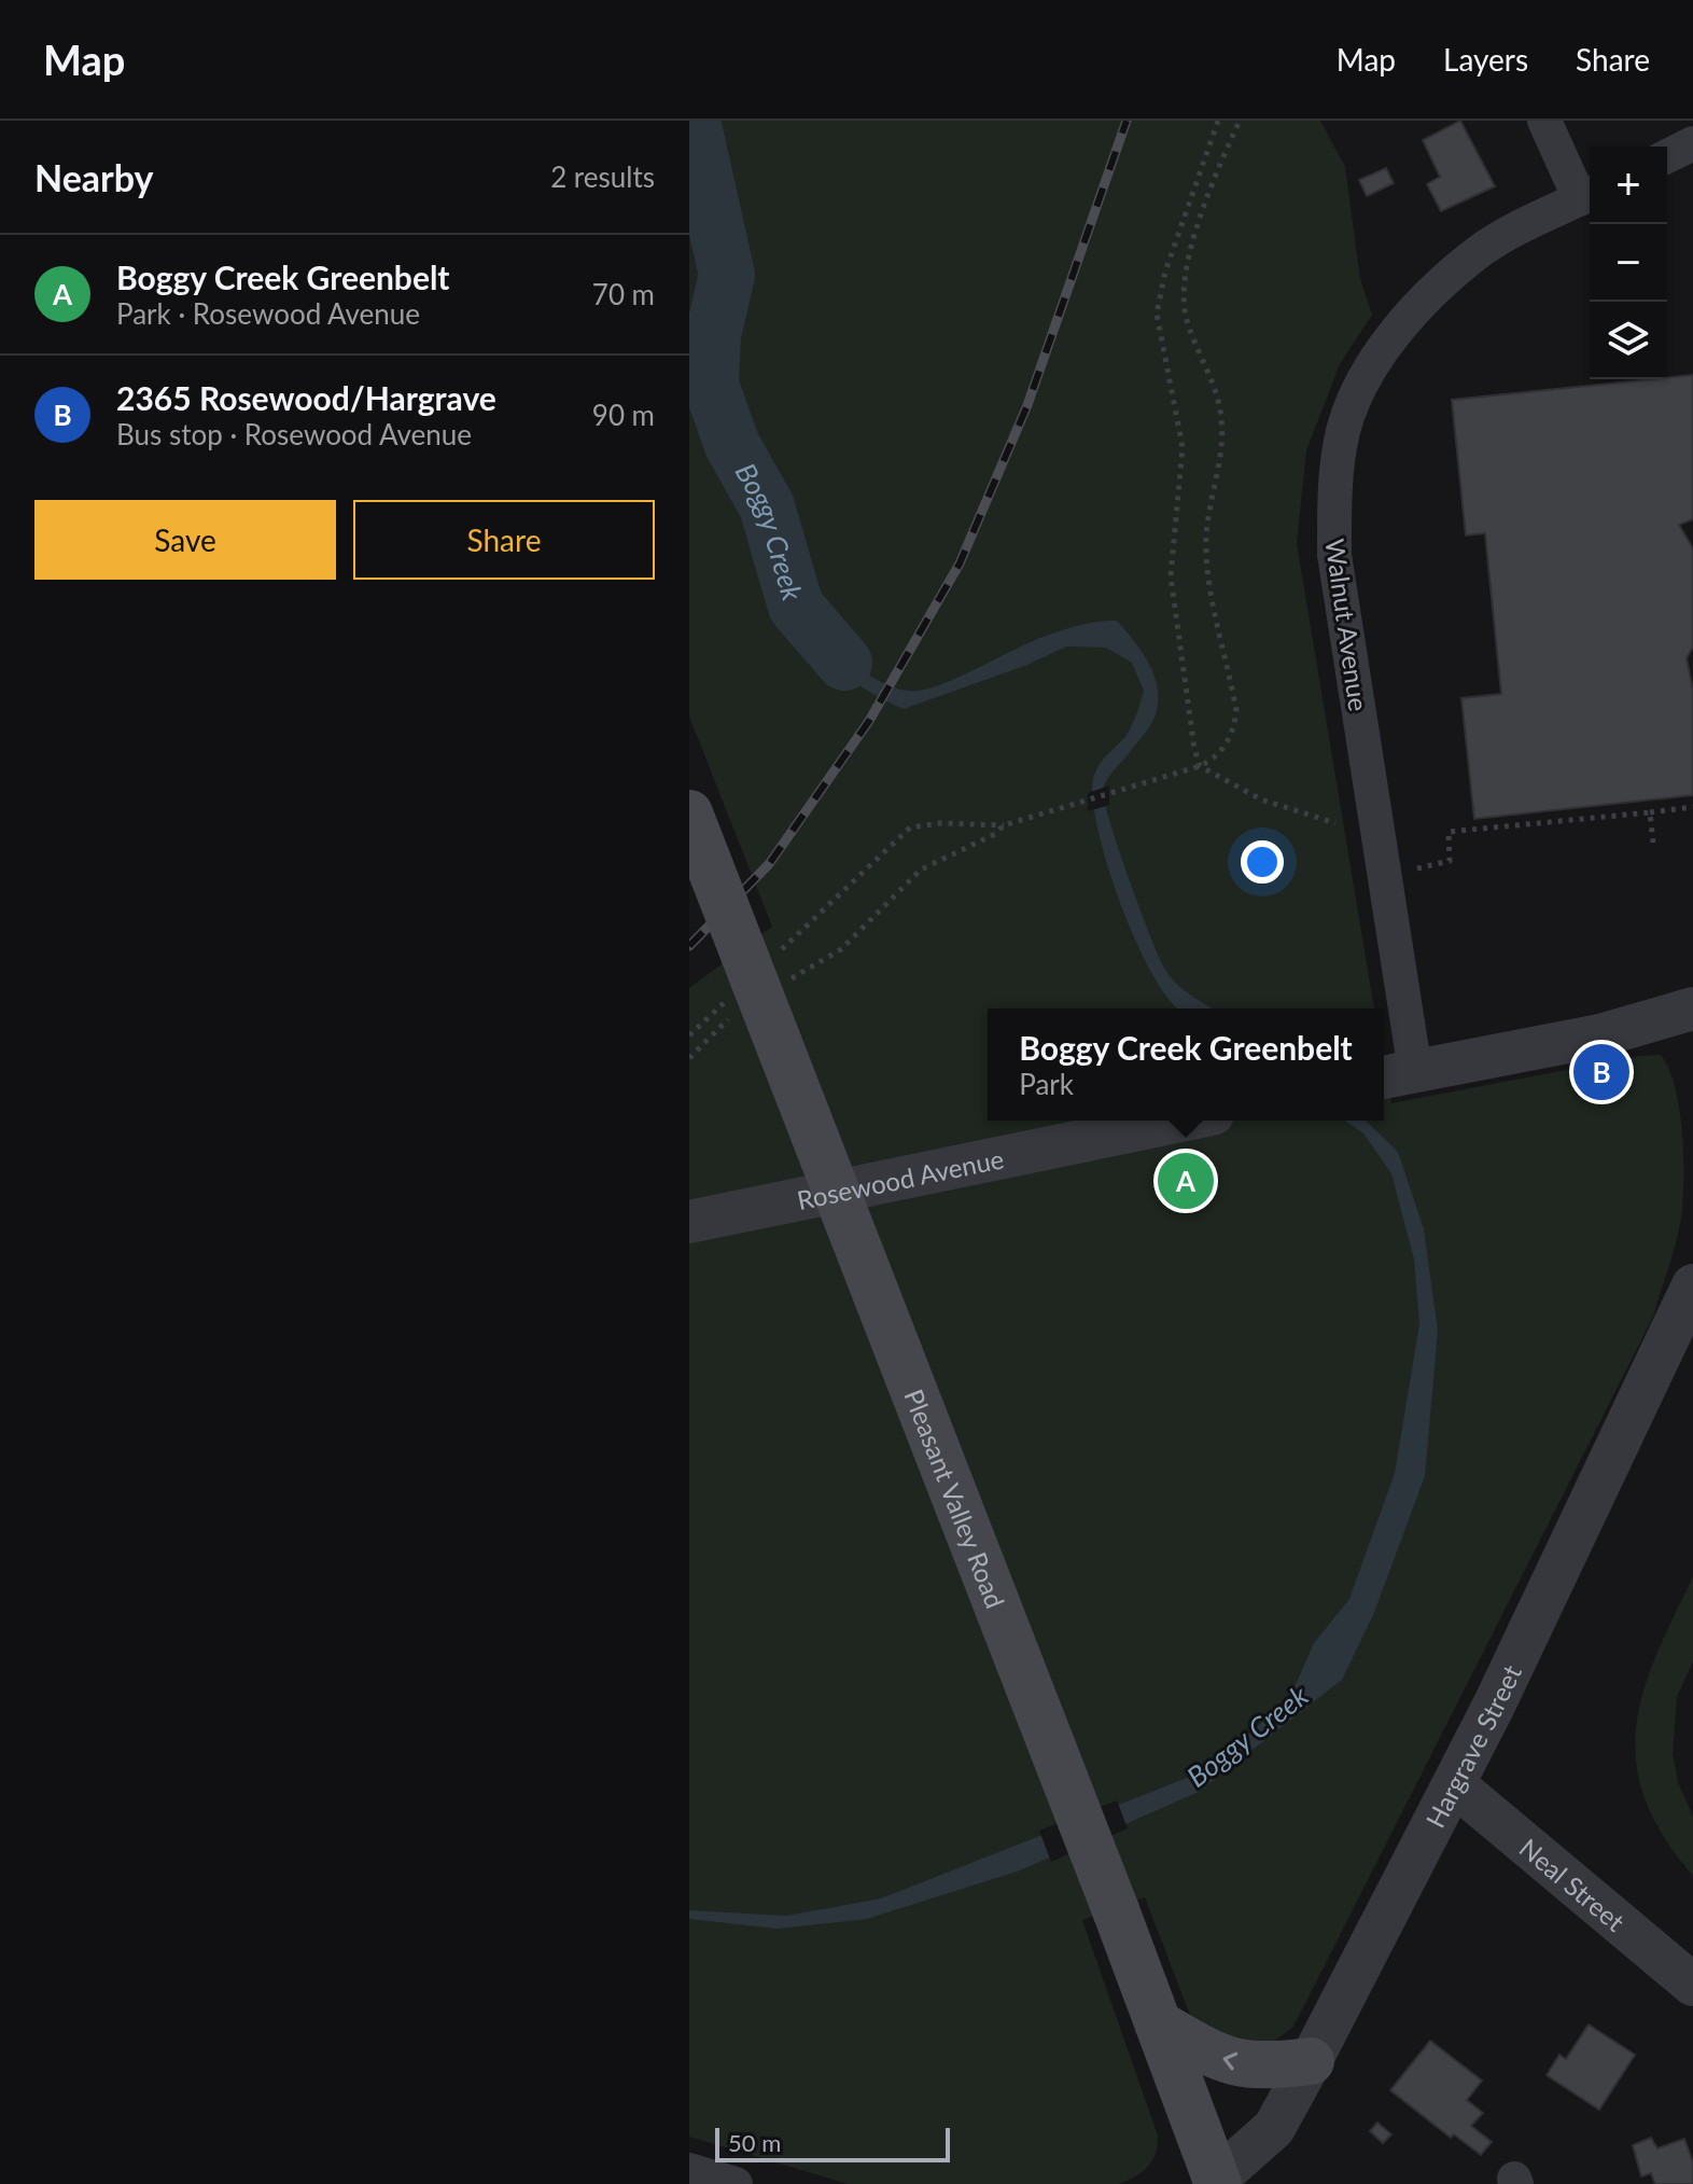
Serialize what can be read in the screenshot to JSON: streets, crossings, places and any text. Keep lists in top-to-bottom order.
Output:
{
  "streets": {
    "main road": ["Pleasant Valley Road"],
    "street": [
      "Walnut Avenue",
      "Rosewood Avenue",
      "Hargrave Street",
      "Neal Street"
    ]
  },
  "crossings": [
    ["Pleasant Valley Road", "Hargrave Street"],
    ["Hargrave Street", "Neal Street"]
  ],
  "water": ["Boggy Creek"],
  "scale_bar": "50 m",
  "page": {
    "header": "Map",
    "nav": ["Map", "Layers", "Share"],
    "heading": ["Nearby", "2 results"],
    "map_buttons": ["+", "−"],
    "list": [
      {
        "mark": "A",
        "name": "Boggy Creek Greenbelt",
        "note": "Park · Rosewood Avenue",
        "value": "70 m"
      },
      {
        "mark": "B",
        "name": "2365 Rosewood/Hargrave",
        "note": "Bus stop · Rosewood Avenue",
        "value": "90 m"
      }
    ],
    "buttons": ["Save", "Share"],
    "popup": ["Boggy Creek Greenbelt", "Park"],
    "pins": ["B", "A"],
    "scale": "50 m"
  }
}
